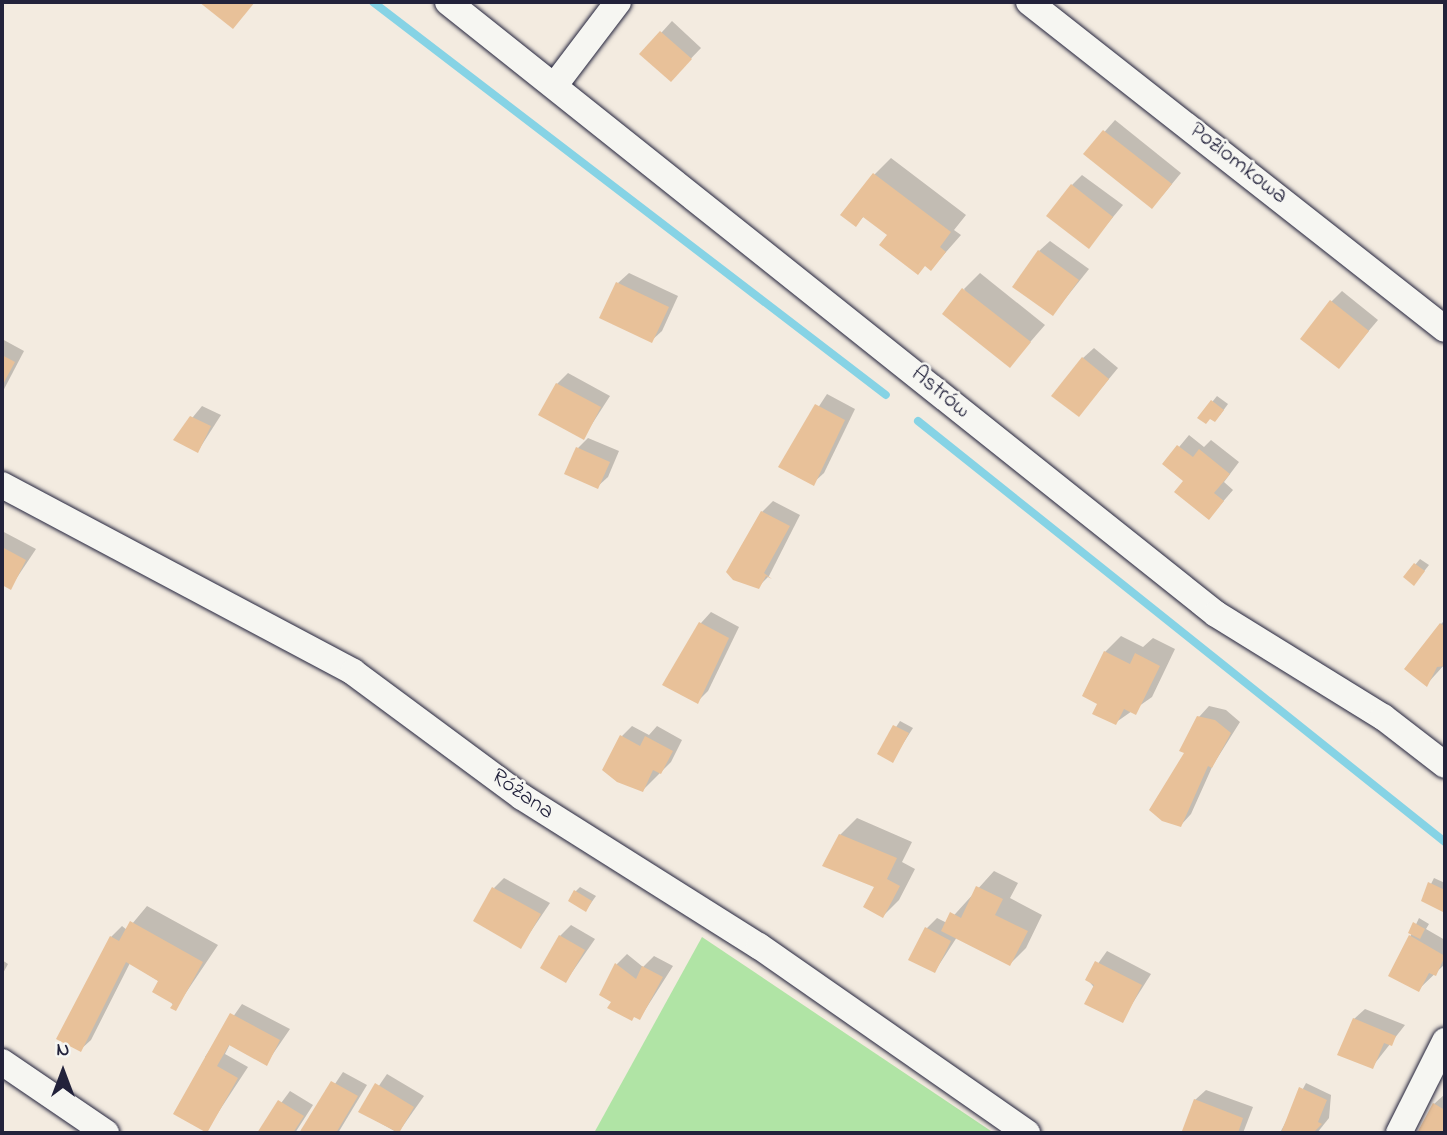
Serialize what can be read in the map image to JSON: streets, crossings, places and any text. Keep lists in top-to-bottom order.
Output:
{
  "streets": {
    "street": ["Poziomkowa", "Astrów", "Różana"]
  },
  "north": "top"
}
